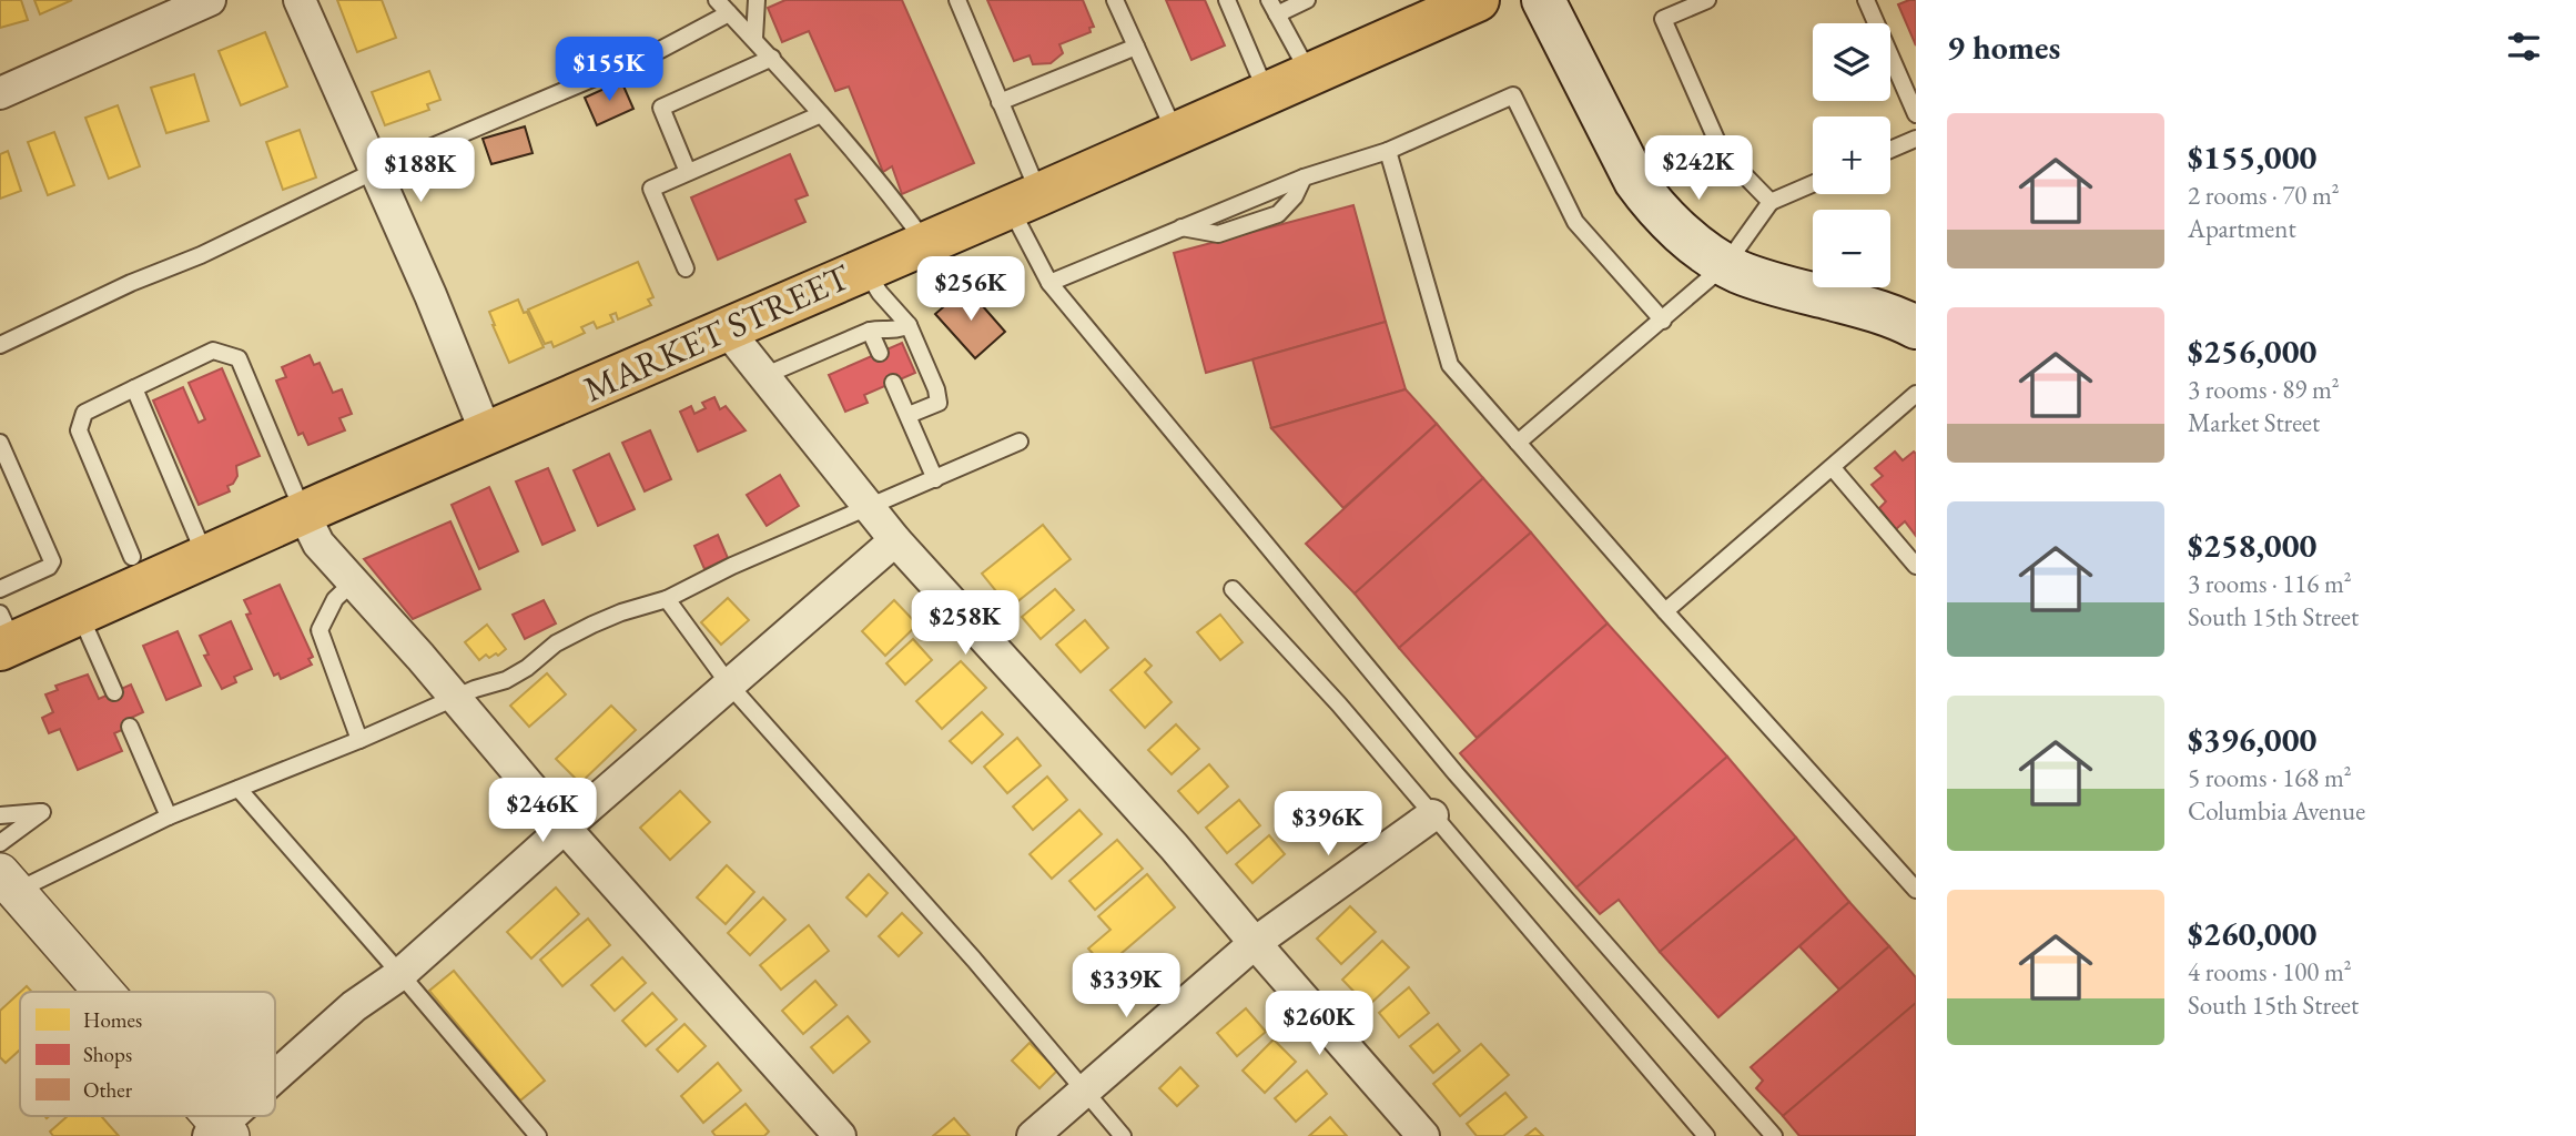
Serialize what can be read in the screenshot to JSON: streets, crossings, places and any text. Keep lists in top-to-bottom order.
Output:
{
  "streets": {
    "main road": ["MARKET STREET"]
  },
  "legend": ["Homes", "Shops", "Other"],
  "page": {
    "heading": "9 homes",
    "map_buttons": ["+", "−"],
    "price": [
      "$155K",
      "$242K",
      "$188K",
      "$256K",
      "$258K",
      "$246K",
      "$396K",
      "$339K",
      "$260K"
    ],
    "list": [
      {
        "name": "$155,000",
        "note": "2 rooms · 70 m² · Apartment"
      },
      {
        "name": "$256,000",
        "note": "3 rooms · 89 m² · Market Street"
      },
      {
        "name": "$258,000",
        "note": "3 rooms · 116 m² · South 15th Street"
      },
      {
        "name": "$396,000",
        "note": "5 rooms · 168 m² · Columbia Avenue"
      },
      {
        "name": "$260,000",
        "note": "4 rooms · 100 m² · South 15th Street"
      }
    ]
  }
}
